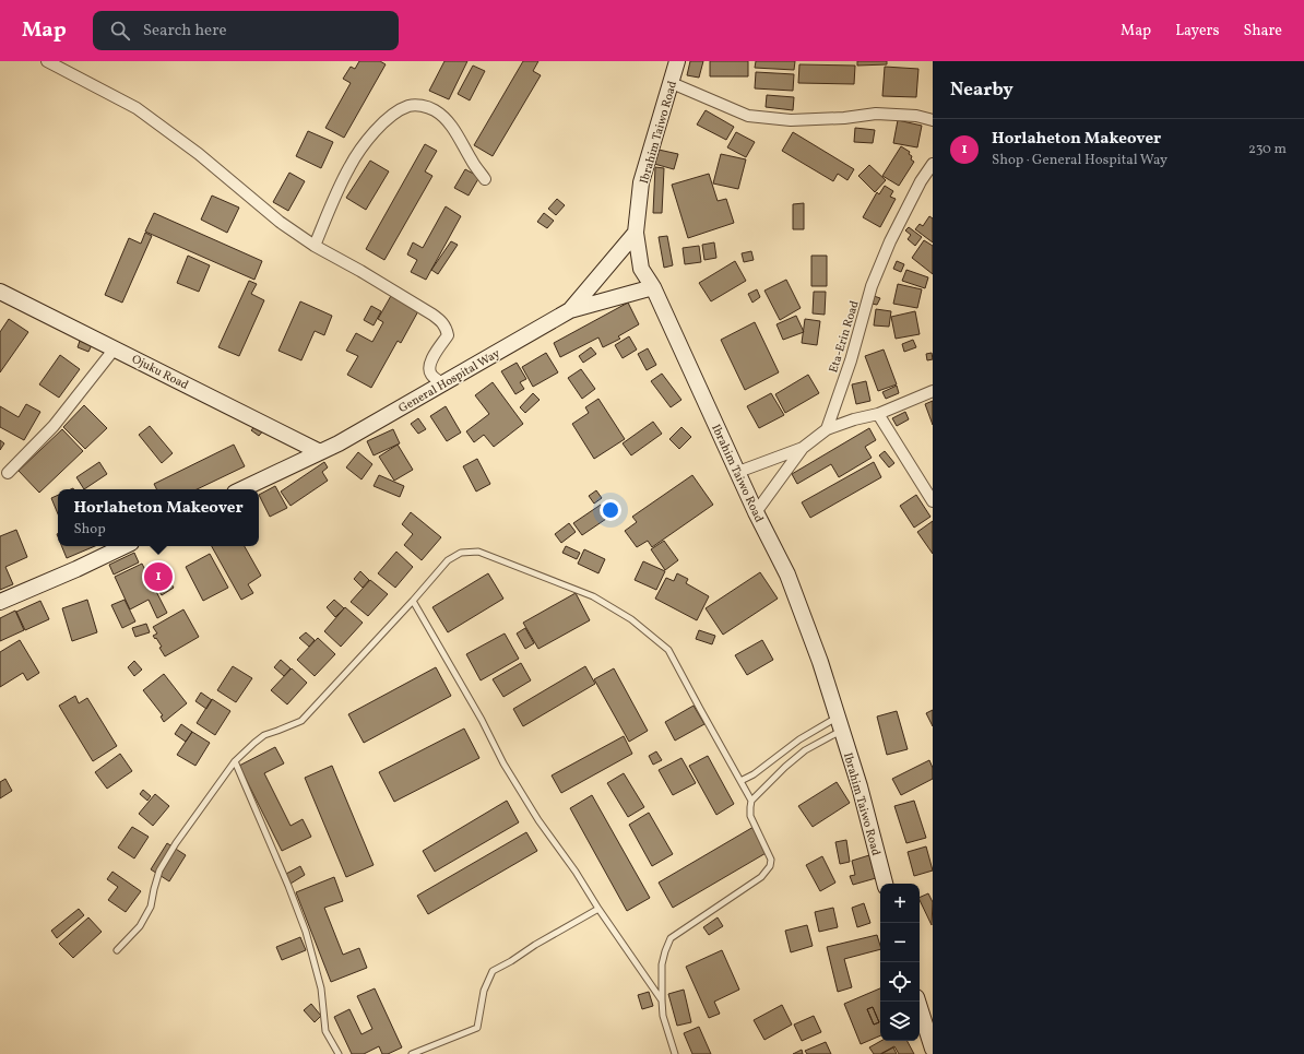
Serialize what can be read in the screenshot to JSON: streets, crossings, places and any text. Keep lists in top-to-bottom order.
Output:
{
  "streets": {
    "main road": ["Ibrahim Taiwo Road", "Ojuku Road", "General Hospital Way"],
    "street": ["Eta-Erin Road"]
  },
  "crossings": [
    ["Ibrahim Taiwo Road", "General Hospital Way"],
    ["Ojuku Road", "General Hospital Way"]
  ],
  "page": {
    "header": "Map",
    "search": "Search here",
    "nav": ["Map", "Layers", "Share"],
    "heading": "Nearby",
    "list": [
      {
        "mark": "1",
        "name": "Horlaheton Makeover",
        "note": "Shop · General Hospital Way",
        "value": "230 m"
      }
    ],
    "popup": ["Horlaheton Makeover", "Shop"],
    "pins": "1",
    "map_buttons": ["+", "−"]
  }
}
